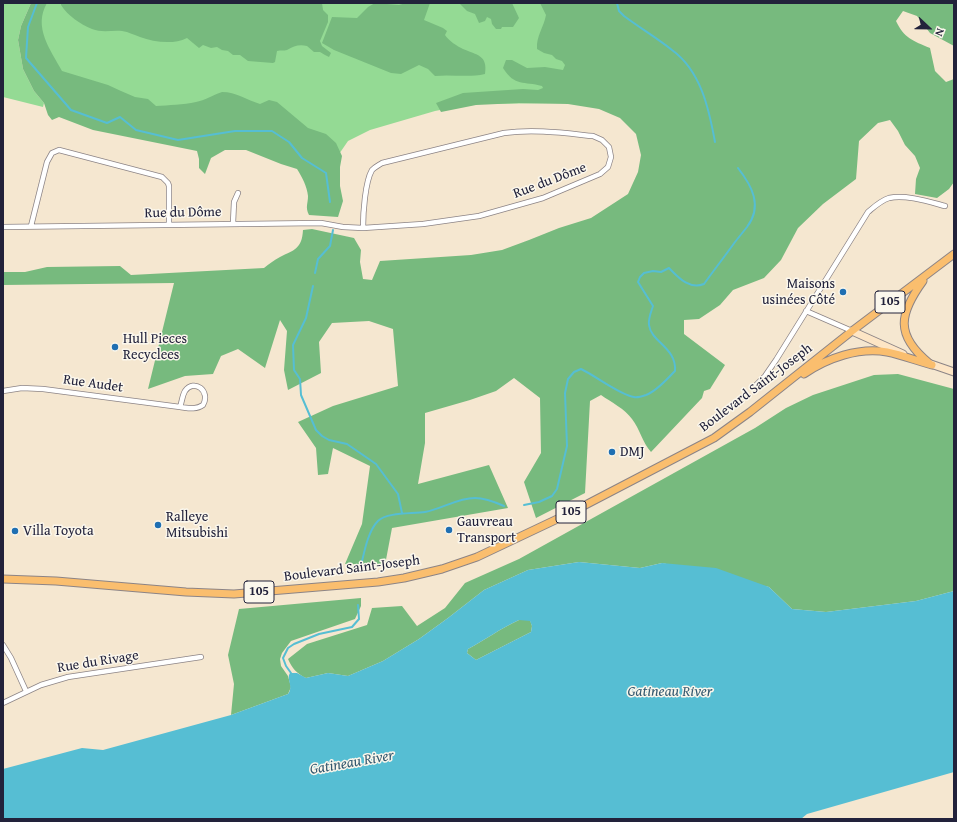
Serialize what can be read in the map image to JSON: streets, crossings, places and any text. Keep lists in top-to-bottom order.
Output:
{
  "streets": {
    "main road": ["105", "Boulevard Saint-Joseph"],
    "street": ["Rue du Dôme", "Rue Audet", "Rue du Rivage"]
  },
  "crossings": [
    ["105", "Boulevard Saint-Joseph"]
  ],
  "water": ["Gatineau River"],
  "places": [
    "Maisons usinées Côté",
    "Hull Pieces Recyclees",
    "DMJ",
    "Ralleye Mitsubishi",
    "Gauvreau Transport",
    "Villa Toyota"
  ],
  "north": "right"
}
